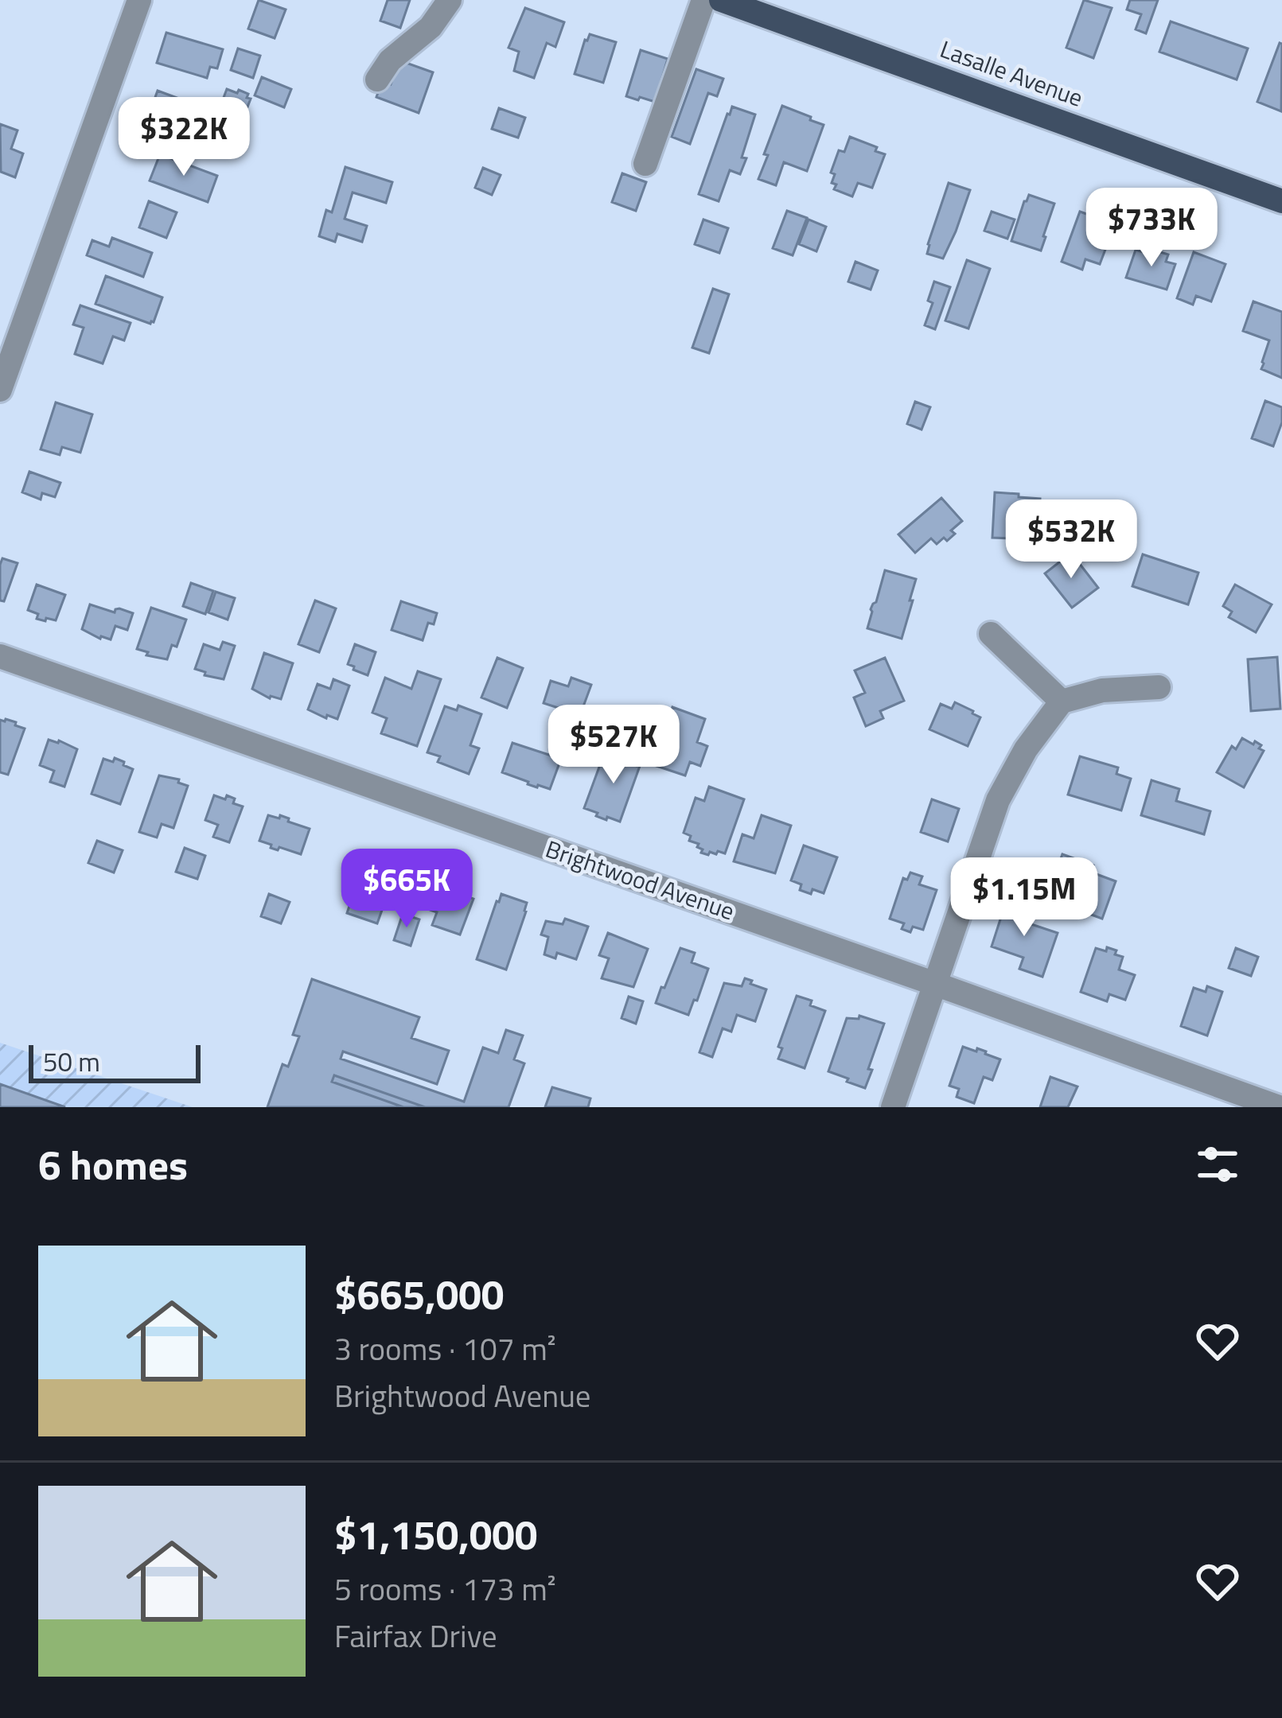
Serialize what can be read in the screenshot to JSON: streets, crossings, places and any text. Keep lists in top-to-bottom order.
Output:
{
  "streets": {
    "main road": ["Lasalle Avenue"],
    "street": ["Brightwood Avenue"]
  },
  "scale_bar": "50 m",
  "page": {
    "price": [
      "$322K",
      "$733K",
      "$532K",
      "$527K",
      "$665K",
      "$1.15M"
    ],
    "scale": "50 m",
    "heading": "6 homes",
    "list": [
      {
        "name": "$665,000",
        "note": "3 rooms · 107 m² · Brightwood Avenue"
      },
      {
        "name": "$1,150,000",
        "note": "5 rooms · 173 m² · Fairfax Drive"
      }
    ]
  }
}
